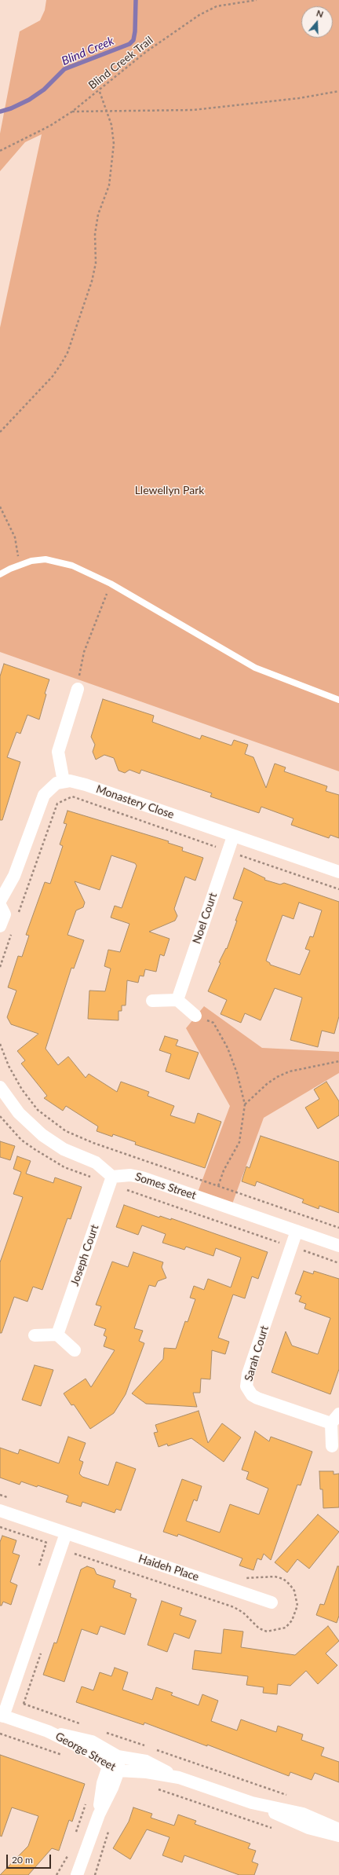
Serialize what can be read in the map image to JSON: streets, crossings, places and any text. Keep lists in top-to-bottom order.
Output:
{
  "streets": {
    "street": [
      "Monastery Close",
      "Noel Court",
      "Somes Street",
      "Joseph Court",
      "Sarah Court",
      "Haideh Place",
      "George Street"
    ],
    "path": ["Blind Creek Trail"]
  },
  "crossings": [
    ["Monastery Close", "Noel Court"],
    ["Somes Street", "Joseph Court"],
    ["Somes Street", "Sarah Court"]
  ],
  "water": ["Blind Creek"],
  "parks": ["Llewellyn Park"],
  "scale_bar": "20 m",
  "north": "top"
}
